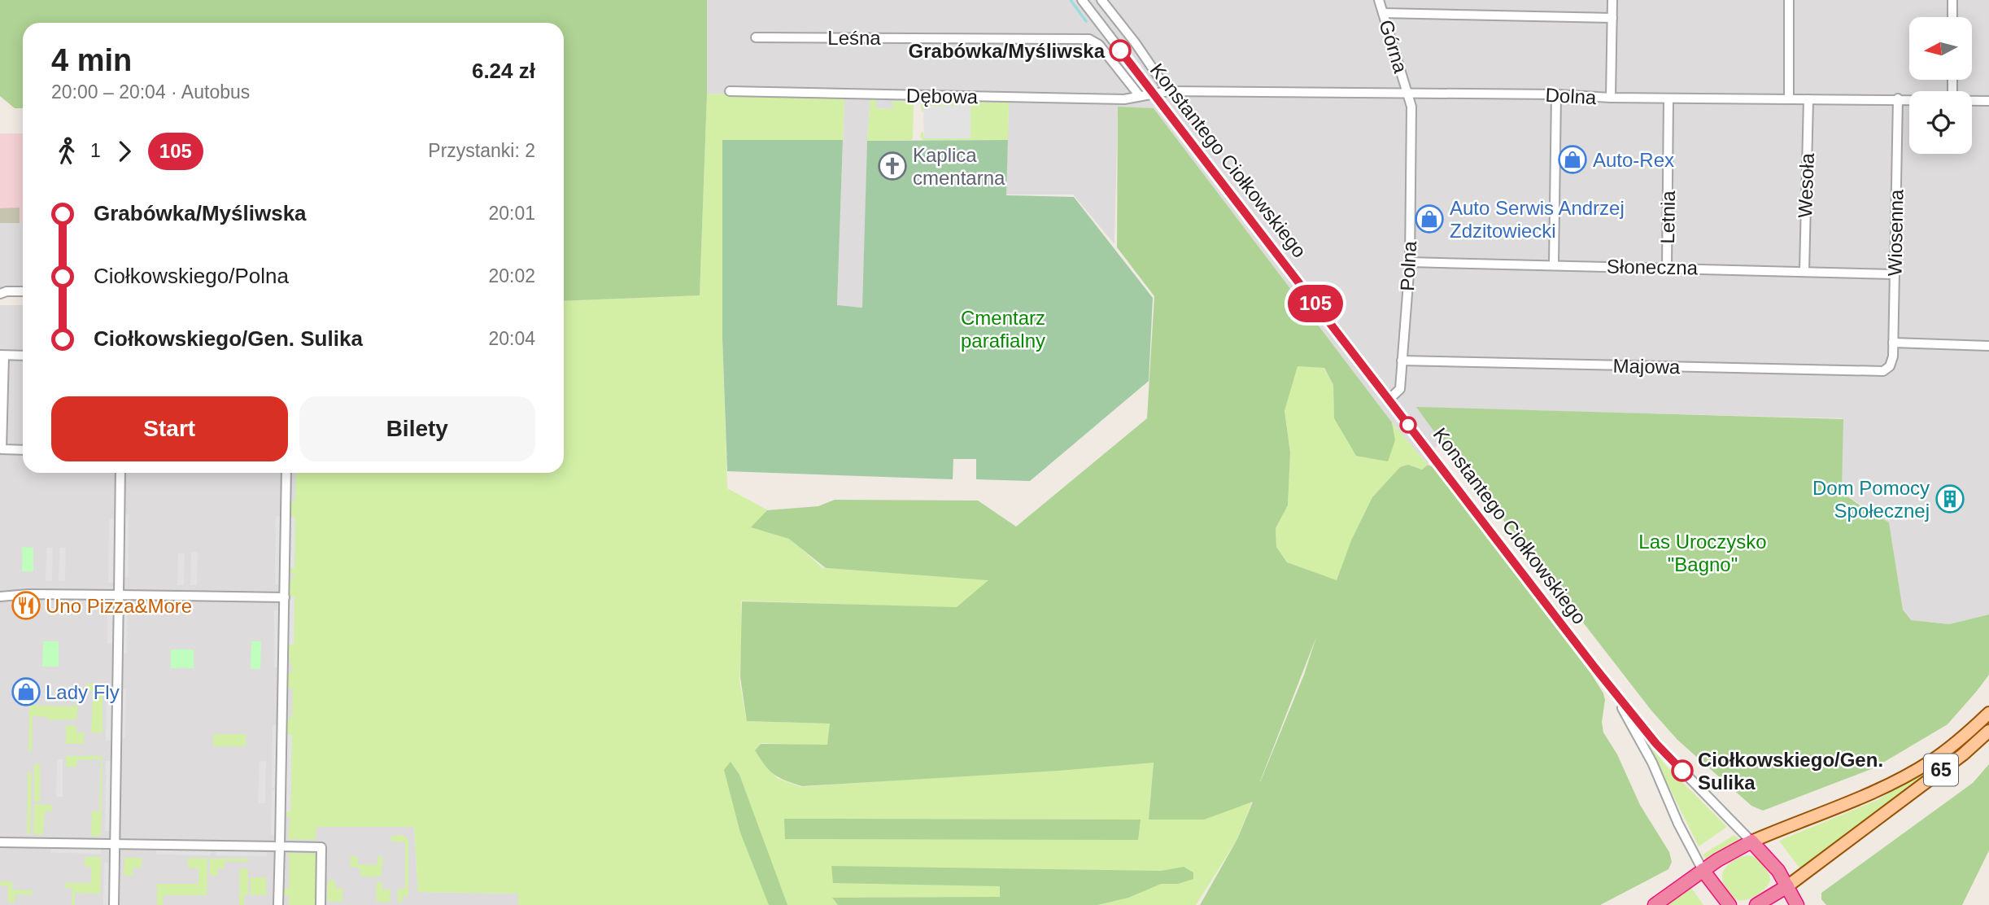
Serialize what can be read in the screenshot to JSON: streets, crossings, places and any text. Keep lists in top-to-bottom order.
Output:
{
  "streets": {
    "highway": ["65"],
    "street": [
      "Leśna",
      "Górna",
      "Dębowa",
      "Dolna",
      "Konstantego Ciołkowskiego",
      "Wesoła",
      "Letnia",
      "Wiosenna",
      "Polna",
      "Słoneczna",
      "Majowa"
    ]
  },
  "crossings": [
    ["Leśna", "Dębowa"],
    ["Górna", "Dolna"],
    ["Górna", "Polna"],
    ["Dębowa", "Dolna"],
    ["Dębowa", "Konstantego Ciołkowskiego"],
    ["Dolna", "Konstantego Ciołkowskiego"],
    ["Dolna", "Wesoła"],
    ["Dolna", "Letnia"],
    ["Dolna", "Wiosenna"],
    ["Dolna", "Polna"],
    ["Konstantego Ciołkowskiego", "Polna"],
    ["Konstantego Ciołkowskiego", "65"],
    ["Wesoła", "Słoneczna"],
    ["Letnia", "Słoneczna"],
    ["Wiosenna", "Słoneczna"],
    ["Wiosenna", "Majowa"],
    ["Polna", "Słoneczna"],
    ["Polna", "Majowa"]
  ],
  "parks": ["Cmentarz parafialny", "Las Uroczysko \"Bagno\""],
  "places": {
    "other": ["Grabówka/Myśliwska", "Ciołkowskiego/Gen. Sulika"],
    "shop": ["Auto-Rex", "Auto Serwis Andrzej Zdzitowiecki", "Lady Fly"],
    "church": ["Kaplica cmentarna"],
    "building": ["Dom Pomocy Społecznej"],
    "restaurant": ["Uno Pizza&More"]
  },
  "lines": ["bus line 105"],
  "north": "left",
  "page": {
    "on_map": "105",
    "heading": ["4 min", "20:00 – 20:04 · Autobus", "6.24 zł"],
    "legs": ["1", "105", "Przystanki: 2"],
    "list": [
      {
        "name": "Grabówka/Myśliwska",
        "value": "20:01"
      },
      {
        "name": "Ciołkowskiego/Polna",
        "value": "20:02"
      },
      {
        "name": "Ciołkowskiego/Gen. Sulika",
        "value": "20:04"
      }
    ],
    "buttons": ["Start", "Bilety"]
  }
}
